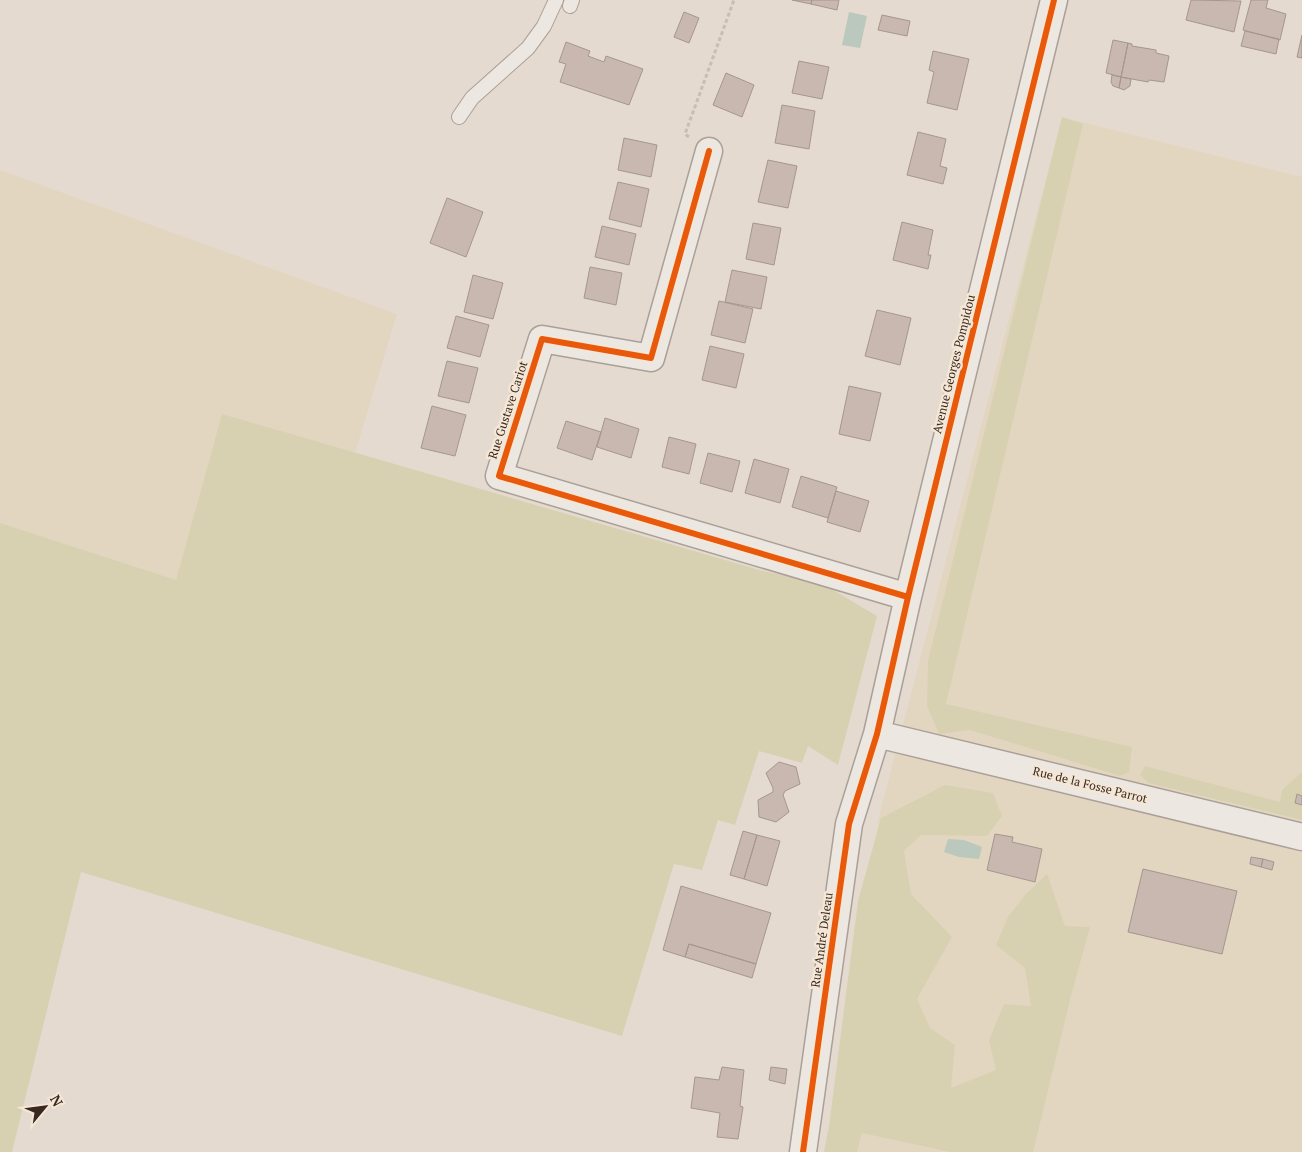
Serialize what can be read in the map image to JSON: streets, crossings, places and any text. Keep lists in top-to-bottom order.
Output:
{
  "streets": {
    "street": [
      "Avenue Georges Pompidou",
      "Rue Gustave Cariot",
      "Rue de la Fosse Parrot",
      "Rue André Deleau"
    ]
  },
  "crossings": [
    ["Avenue Georges Pompidou", "Rue Gustave Cariot"],
    ["Avenue Georges Pompidou", "Rue de la Fosse Parrot"],
    ["Avenue Georges Pompidou", "Rue André Deleau"],
    ["Rue de la Fosse Parrot", "Rue André Deleau"]
  ],
  "north": "top right"
}
